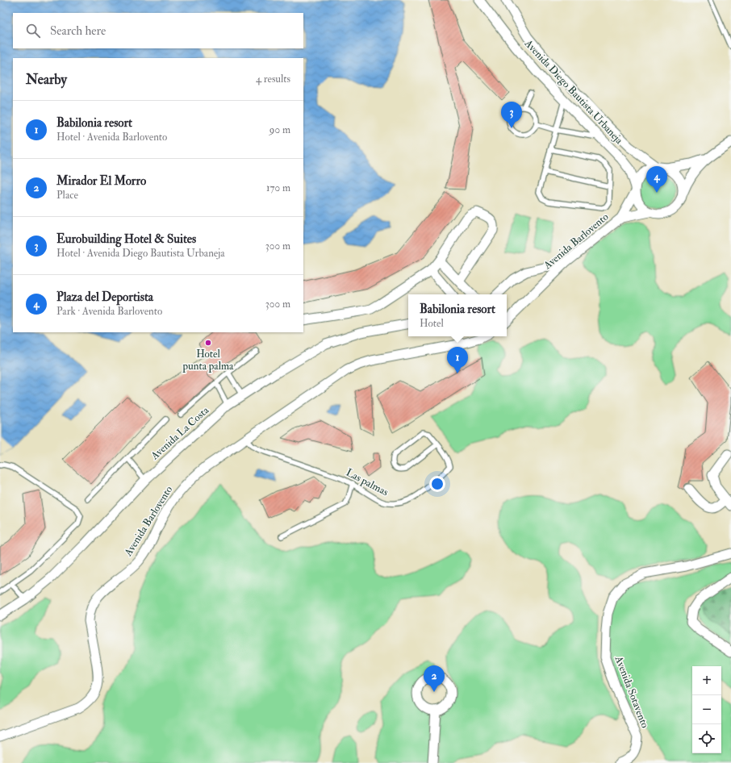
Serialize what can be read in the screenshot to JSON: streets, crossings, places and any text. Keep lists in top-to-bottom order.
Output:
{
  "streets": {
    "street": [
      "Avenida Diego Bautista Urbaneja",
      "Avenida Barlovento",
      "Avenida La Costa",
      "Avenida Sotavento"
    ],
    "lane": ["Las palmas"]
  },
  "crossings": [
    ["Avenida Diego Bautista Urbaneja", "Avenida Barlovento"],
    ["Avenida Barlovento", "Las palmas"]
  ],
  "places": ["Hotel punta palma"],
  "page": {
    "search": "Search here",
    "heading": ["Nearby", "4 results"],
    "list": [
      {
        "mark": "1",
        "name": "Babilonia resort",
        "note": "Hotel · Avenida Barlovento",
        "value": "90 m"
      },
      {
        "mark": "2",
        "name": "Mirador El Morro",
        "note": "Place",
        "value": "170 m"
      },
      {
        "mark": "3",
        "name": "Eurobuilding Hotel & Suites",
        "note": "Hotel · Avenida Diego Bautista Urbaneja",
        "value": "300 m"
      },
      {
        "mark": "4",
        "name": "Plaza del Deportista",
        "note": "Park · Avenida Barlovento",
        "value": "300 m"
      }
    ],
    "pins": [
      "3",
      "4",
      "1",
      "2"
    ],
    "popup": ["Babilonia resort", "Hotel"],
    "map_buttons": ["+", "−"]
  }
}
